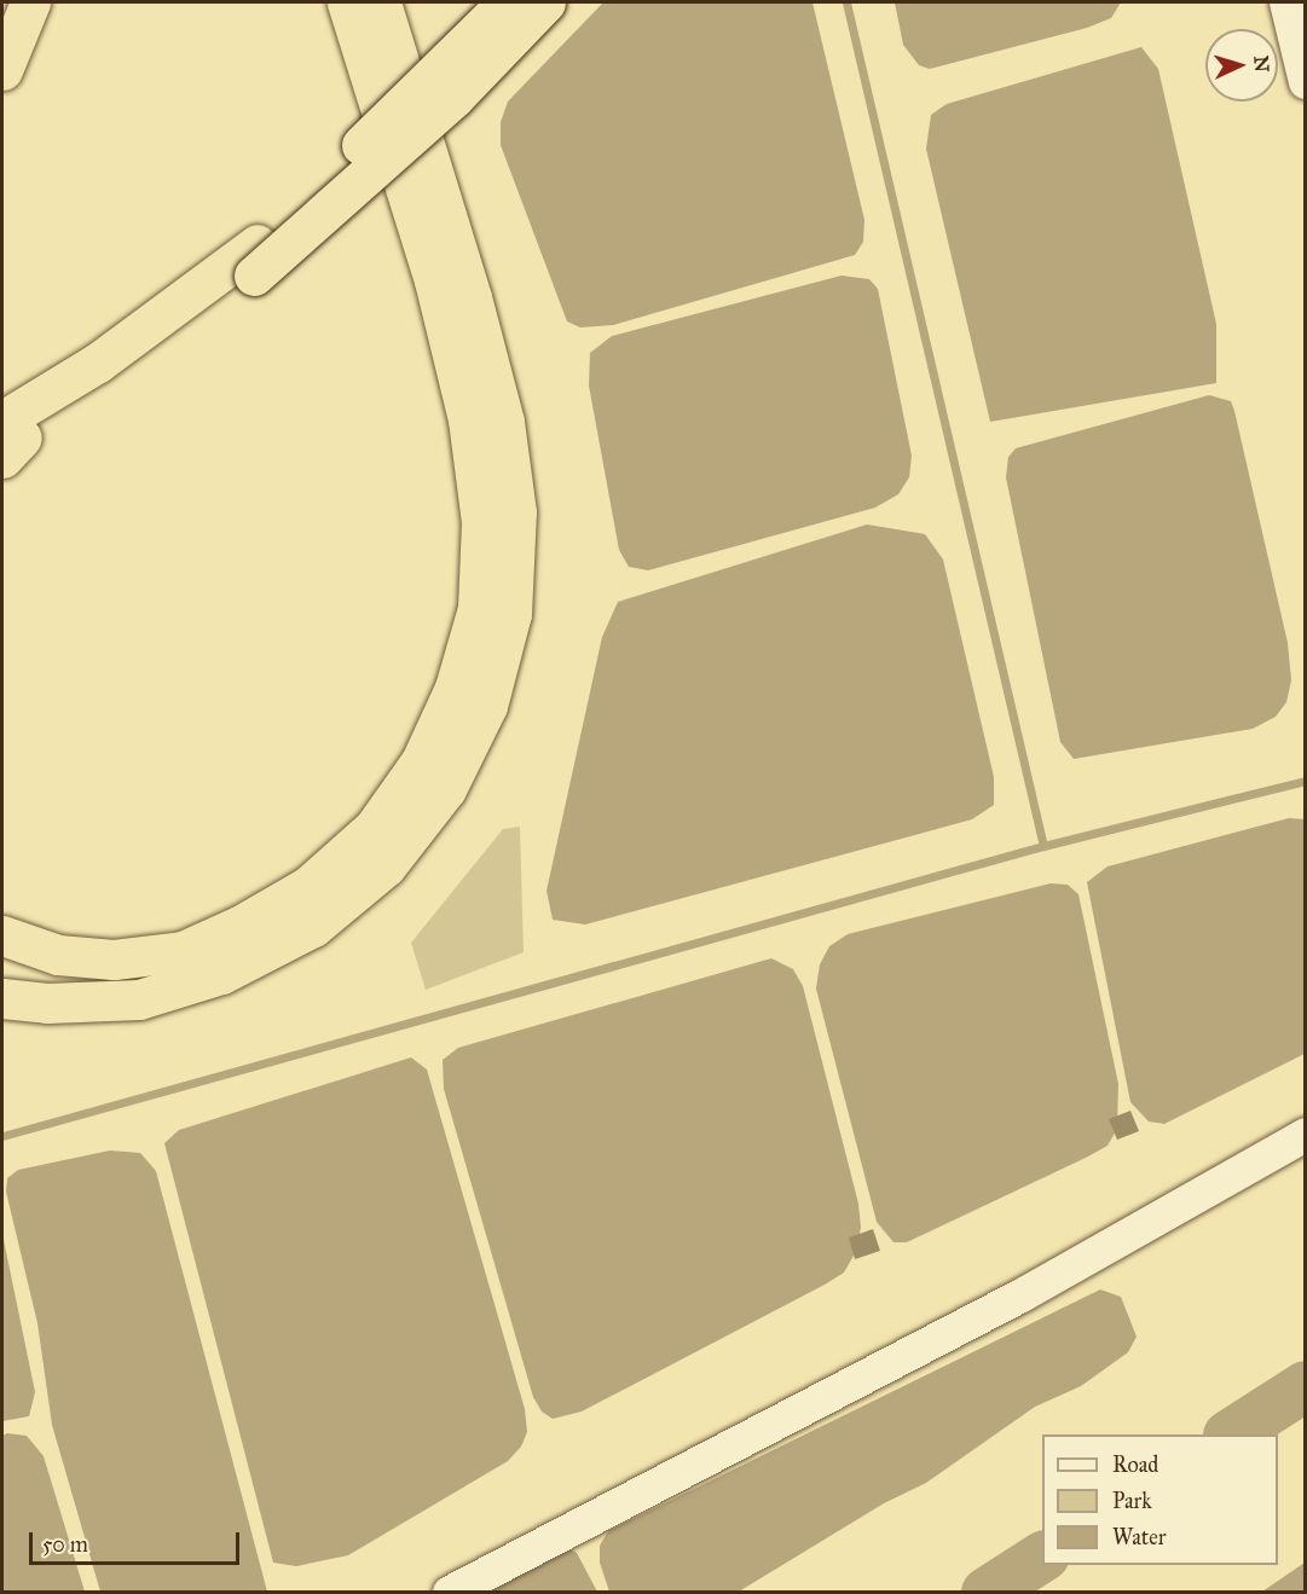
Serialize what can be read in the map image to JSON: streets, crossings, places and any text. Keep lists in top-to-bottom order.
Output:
{
  "legend": ["Road", "Park", "Water"],
  "scale_bar": "50 m",
  "north": "right"
}
